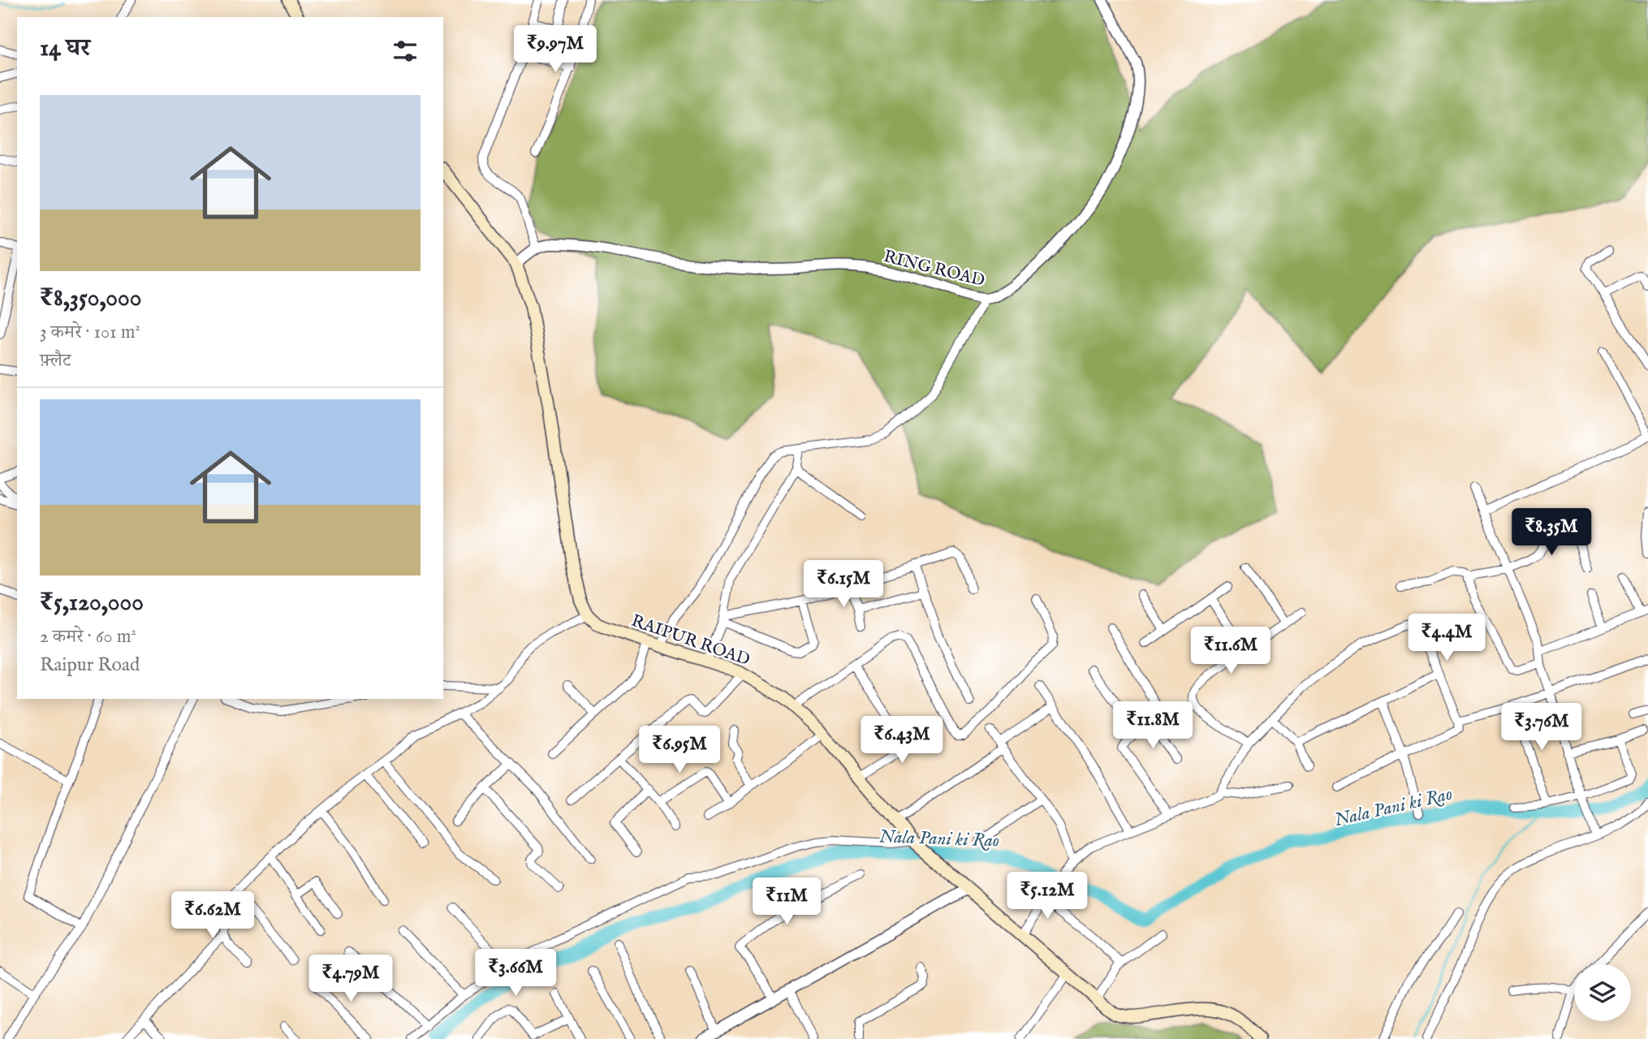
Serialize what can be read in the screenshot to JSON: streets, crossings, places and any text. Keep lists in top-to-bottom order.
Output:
{
  "streets": {
    "main road": ["RAIPUR ROAD"],
    "street": ["RING ROAD"]
  },
  "water": ["Nala Pani ki Rao"],
  "page": {
    "heading": "14 घर",
    "price": [
      "₹9.97M",
      "₹8.35M",
      "₹6.15M",
      "₹4.4M",
      "₹11.6M",
      "₹11.8M",
      "₹3.76M",
      "₹6.43M",
      "₹6.95M",
      "₹5.12M",
      "₹11M",
      "₹6.62M",
      "₹3.66M",
      "₹4.79M"
    ],
    "list": [
      {
        "name": "₹8,350,000",
        "note": "3 कमरे · 101 m² · फ़्लैट"
      },
      {
        "name": "₹5,120,000",
        "note": "2 कमरे · 60 m² · Raipur Road"
      }
    ]
  }
}
